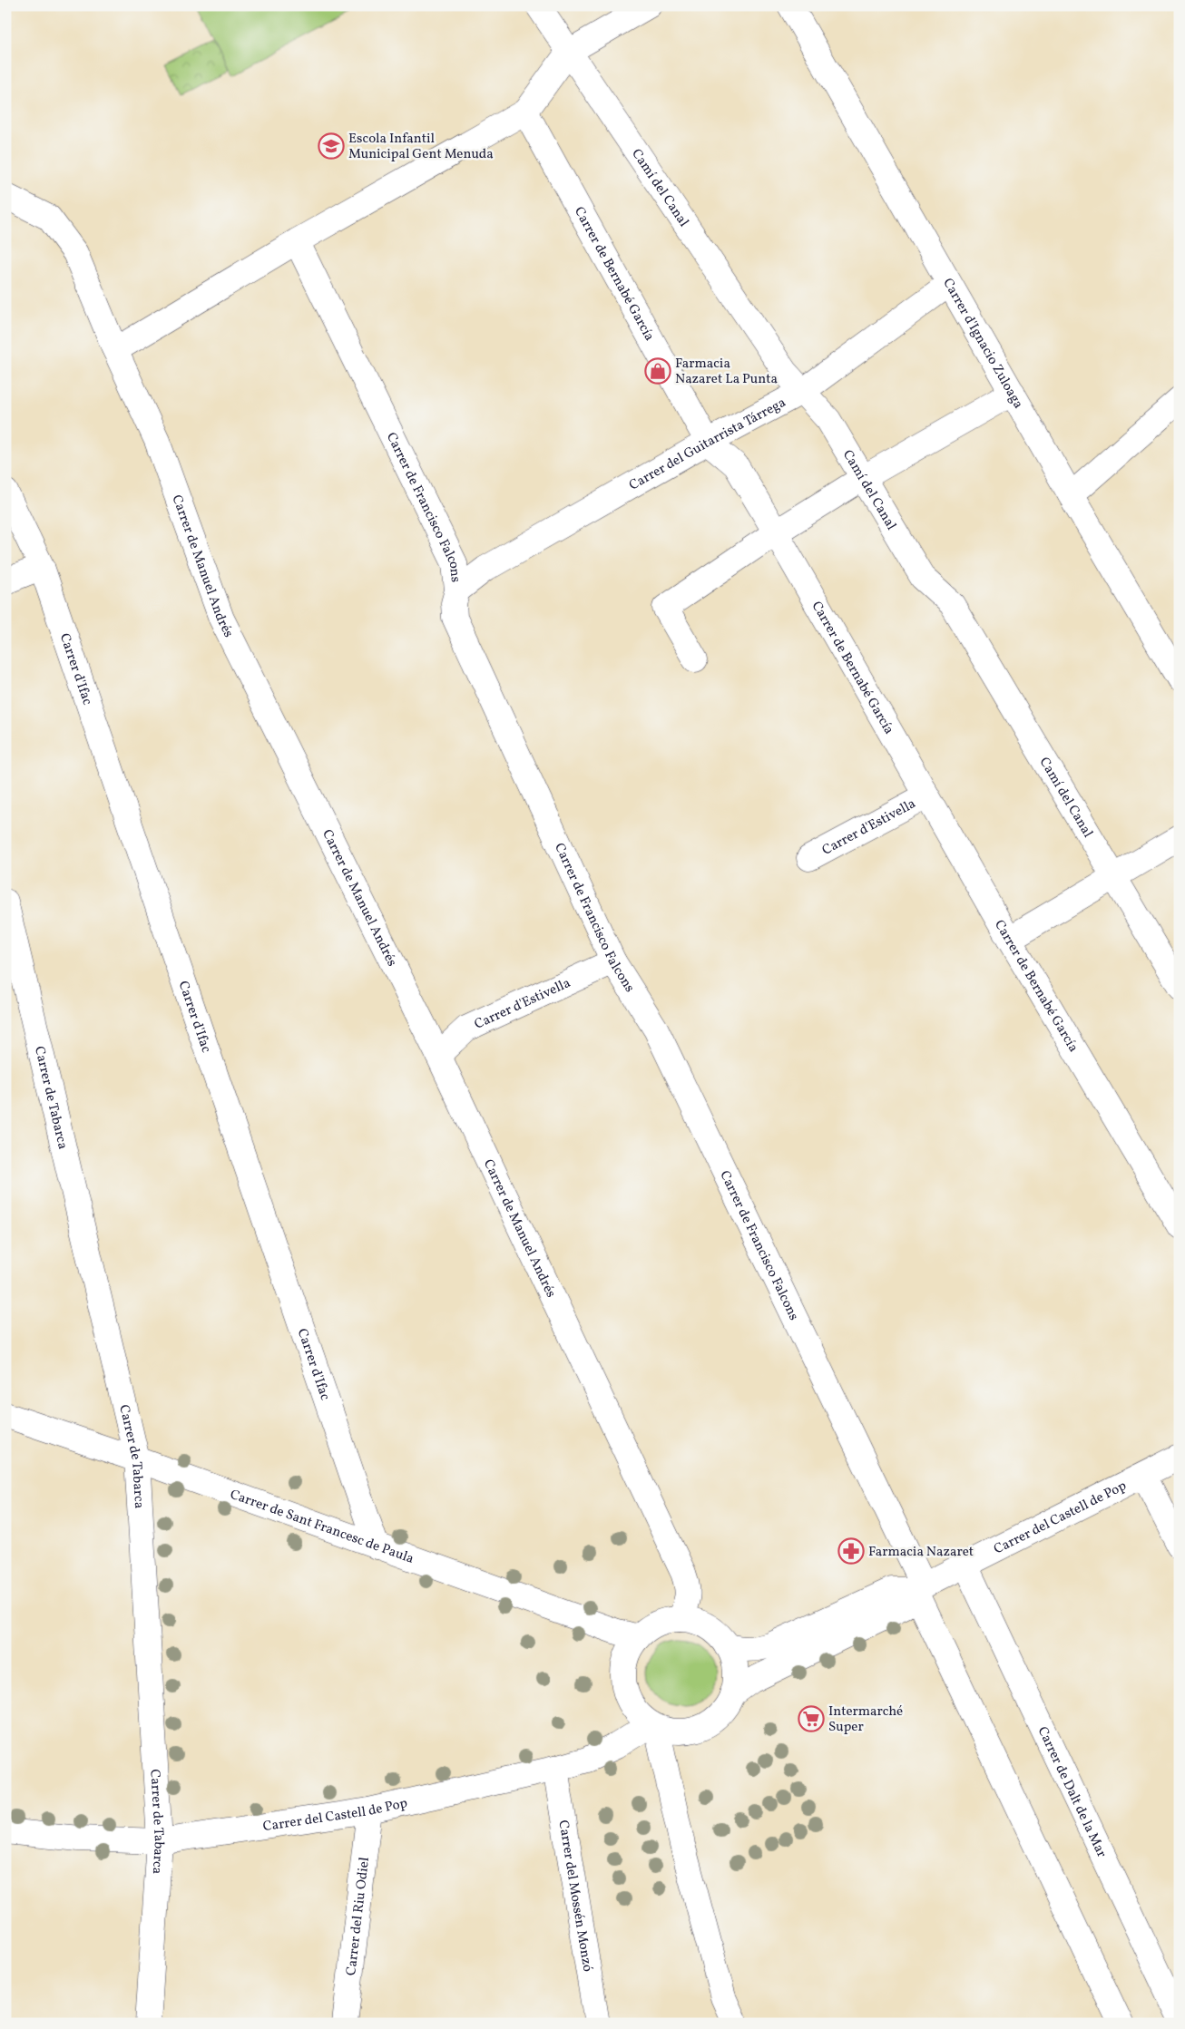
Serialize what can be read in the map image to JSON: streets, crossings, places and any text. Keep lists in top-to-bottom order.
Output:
{
  "streets": {
    "street": [
      "Camí del Canal",
      "Carrer de Bernabé García",
      "Carrer d'Ignacio Zuloaga",
      "Carrer del Guitarrista Tárrega",
      "Carrer de Francisco Falcons",
      "Carrer de Manuel Andrés",
      "Carrer d'Ifac",
      "Carrer d'Estivella",
      "Carrer de Tabarca",
      "Carrer del Castell de Pop",
      "Carrer de Sant Francesc de Paula",
      "Carrer de Dalt de la Mar",
      "Carrer del Mossén Monzó",
      "Carrer del Riu Odiel"
    ]
  },
  "crossings": [
    ["Camí del Canal", "Carrer del Guitarrista Tárrega"],
    ["Carrer de Bernabé García", "Carrer del Guitarrista Tárrega"],
    ["Carrer de Bernabé García", "Carrer d'Estivella"],
    ["Carrer d'Ignacio Zuloaga", "Carrer del Guitarrista Tárrega"],
    ["Carrer del Guitarrista Tárrega", "Carrer de Francisco Falcons"],
    ["Carrer de Francisco Falcons", "Carrer d'Estivella"],
    ["Carrer de Francisco Falcons", "Carrer del Castell de Pop"],
    ["Carrer de Manuel Andrés", "Carrer d'Estivella"],
    ["Carrer de Manuel Andrés", "Carrer del Castell de Pop"],
    ["Carrer de Manuel Andrés", "Carrer de Sant Francesc de Paula"],
    ["Carrer d'Ifac", "Carrer de Sant Francesc de Paula"],
    ["Carrer de Tabarca", "Carrer del Castell de Pop"],
    ["Carrer de Tabarca", "Carrer de Sant Francesc de Paula"],
    ["Carrer del Castell de Pop", "Carrer de Sant Francesc de Paula"],
    ["Carrer del Castell de Pop", "Carrer de Dalt de la Mar"],
    ["Carrer del Castell de Pop", "Carrer del Mossén Monzó"],
    ["Carrer del Castell de Pop", "Carrer del Riu Odiel"]
  ],
  "places": {
    "school or university": ["Escola Infantil Municipal Gent Menuda"],
    "shop": ["Farmacia Nazaret La Punta"],
    "pharmacy": ["Farmacia Nazaret"],
    "supermarket": ["Intermarché Super"]
  }
}
